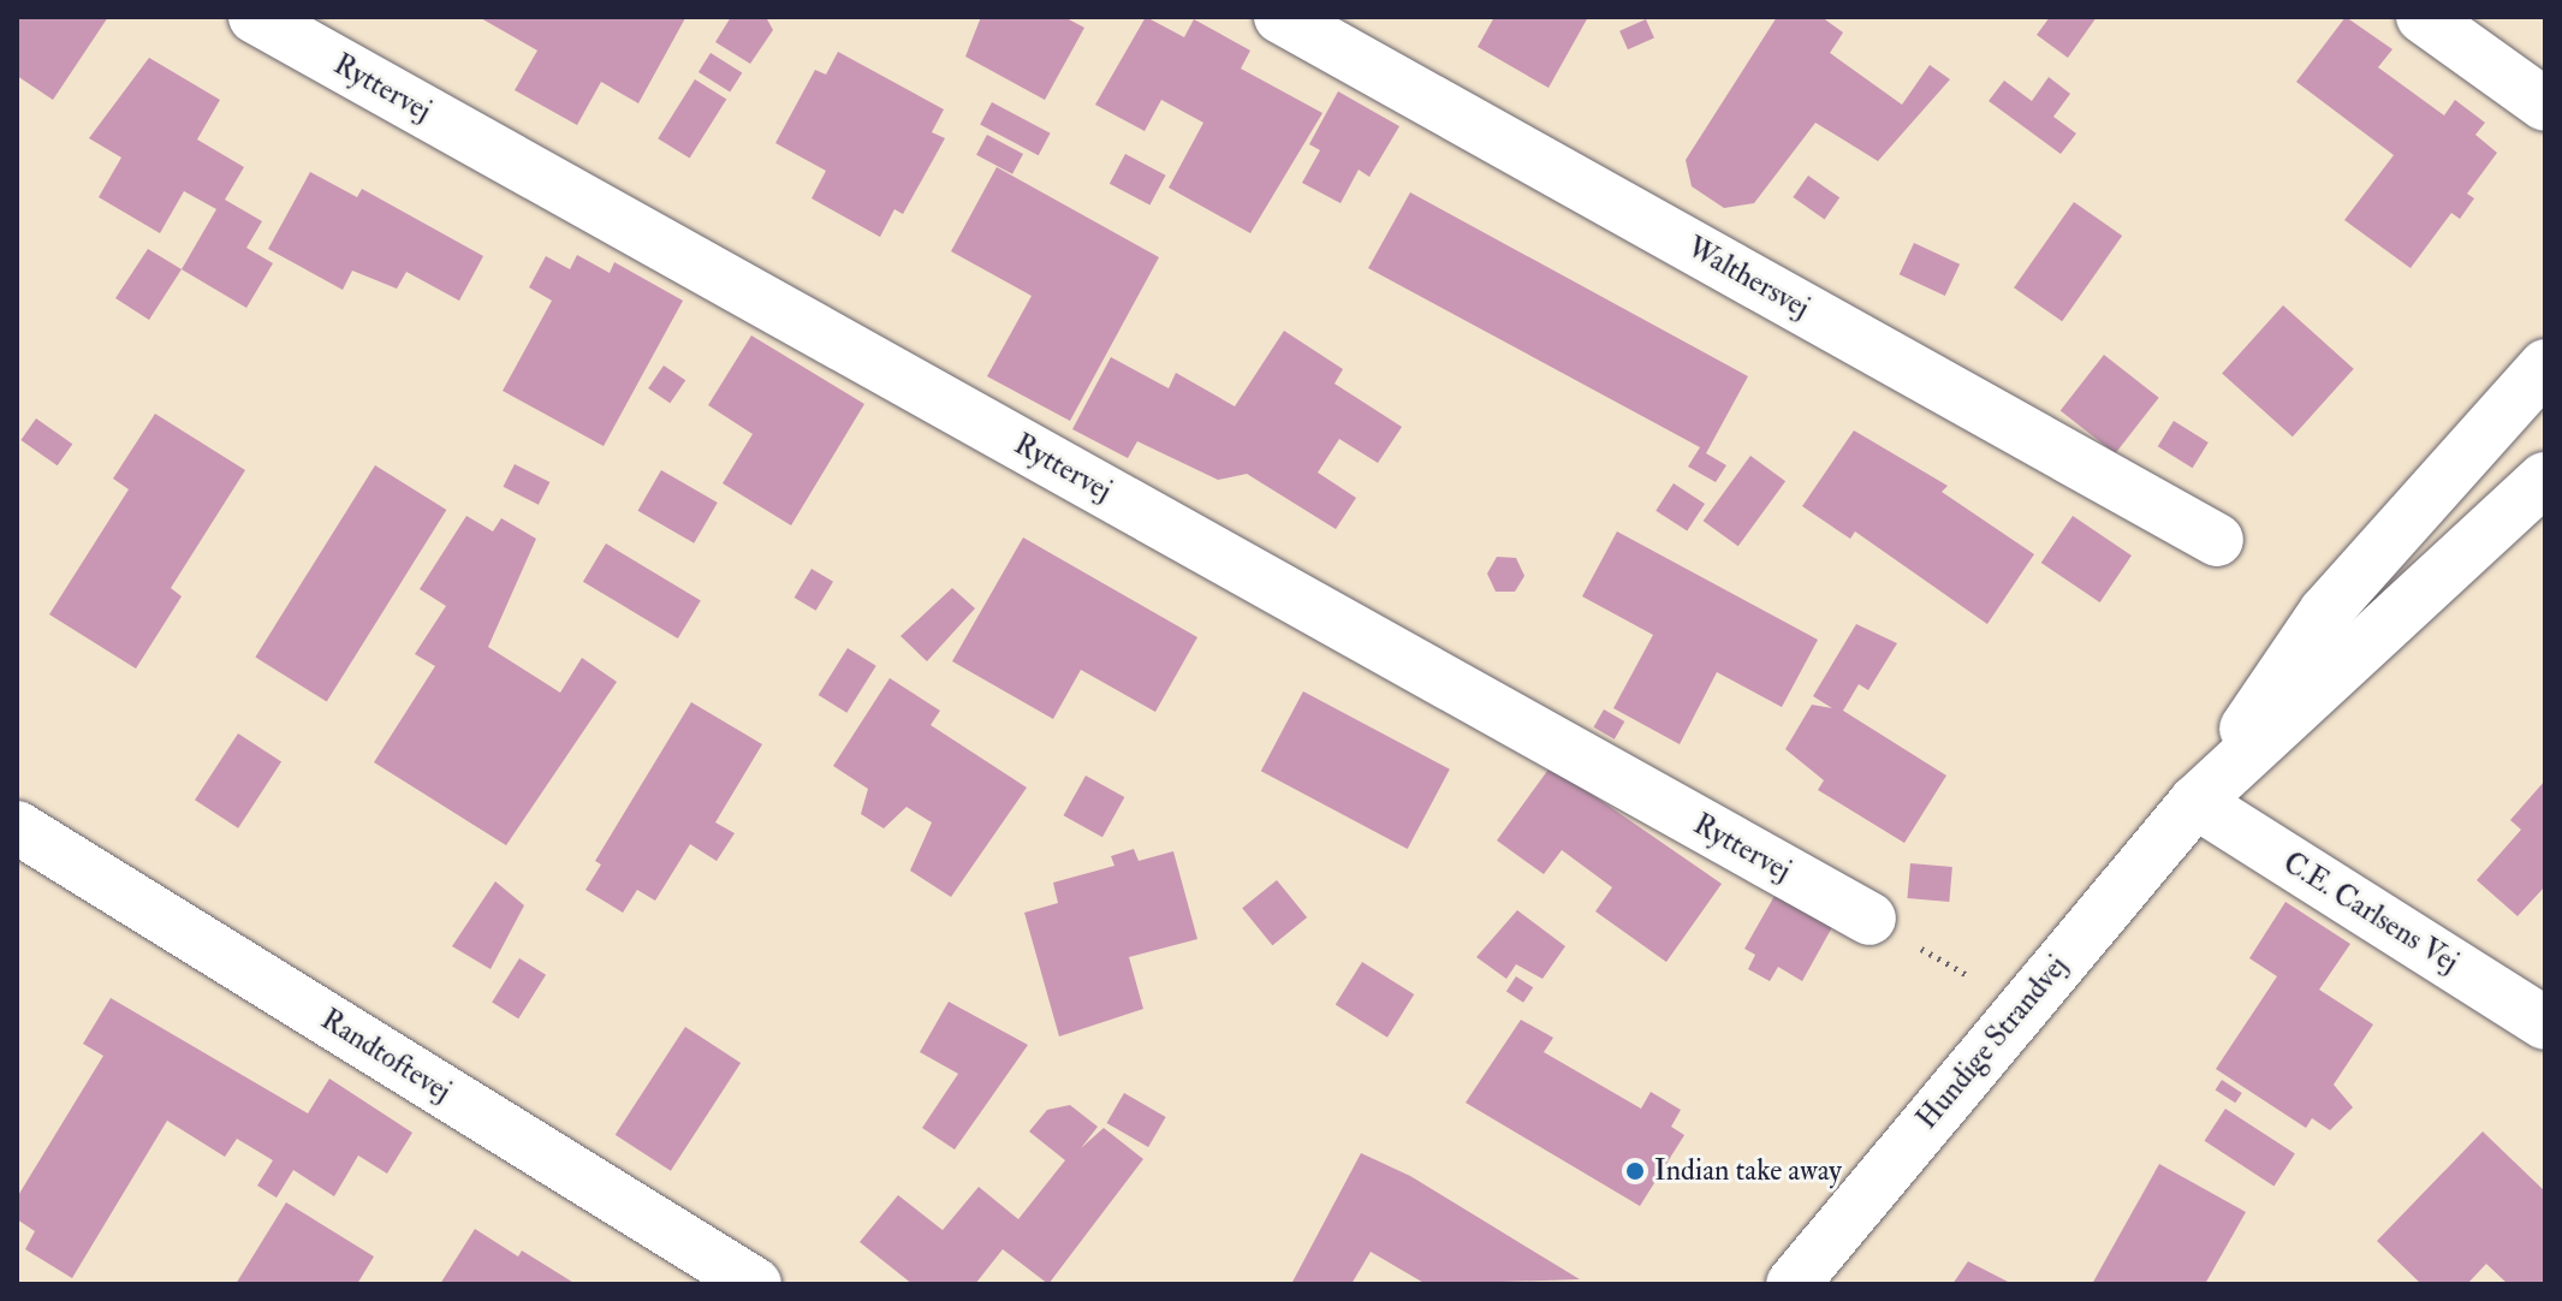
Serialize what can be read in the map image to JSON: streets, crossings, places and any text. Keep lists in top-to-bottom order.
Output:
{
  "streets": {
    "street": [
      "Ryttervej",
      "Walthersvej",
      "C.E. Carlsens Vej",
      "Hundige Strandvej",
      "Randtoftevej"
    ]
  },
  "crossings": [
    ["C.E. Carlsens Vej", "Hundige Strandvej"]
  ],
  "places": ["Indian take away"]
}
